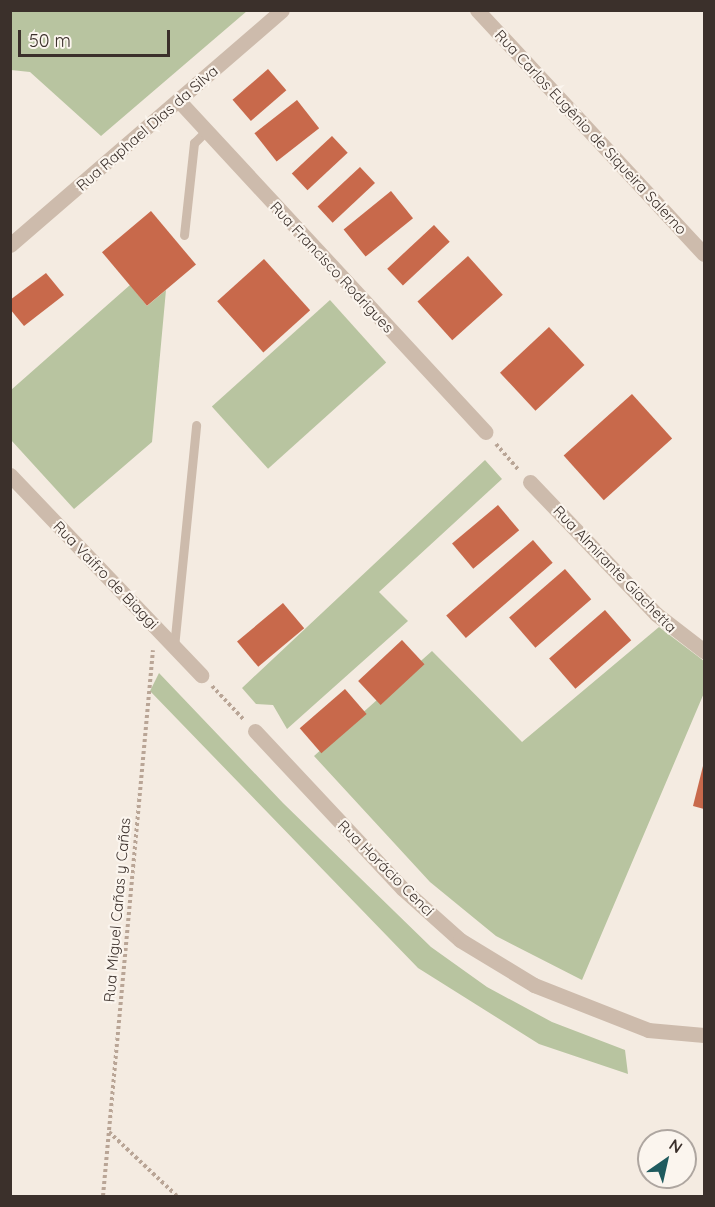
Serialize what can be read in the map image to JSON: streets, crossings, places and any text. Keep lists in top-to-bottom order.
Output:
{
  "streets": {
    "street": [
      "Rua Raphael Dias da Silva",
      "Rua Carlos Eugênio de Siqueira Salerno",
      "Rua Francisco Rodrigues",
      "Rua Almirante Giachetta",
      "Rua Vaifro de Biaggi",
      "Rua Horácio Cenci"
    ],
    "path": ["Rua Miguel Cañas y Cañas"]
  },
  "crossings": [
    ["Rua Raphael Dias da Silva", "Rua Francisco Rodrigues"],
    ["Rua Vaifro de Biaggi", "Rua Miguel Cañas y Cañas"]
  ],
  "scale_bar": "50 m",
  "north": "top right"
}
